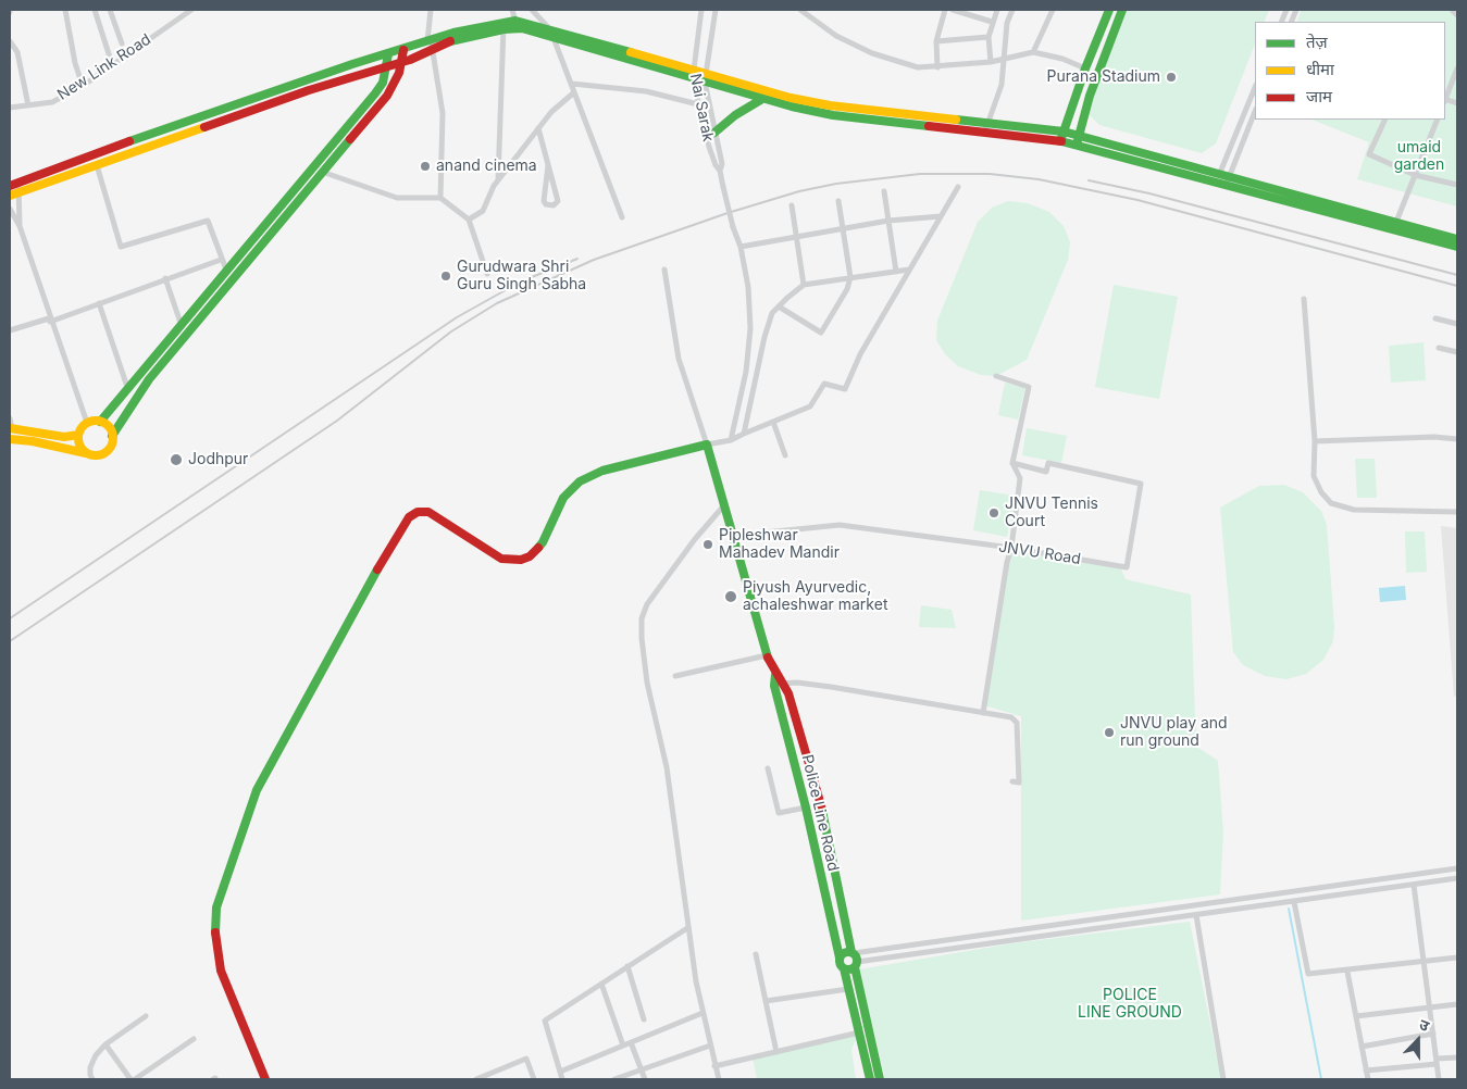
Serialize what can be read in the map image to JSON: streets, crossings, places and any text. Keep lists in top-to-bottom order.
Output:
{
  "streets": {
    "street": [
      "New Link Road",
      "Nai Sarak",
      "JNVU Road",
      "Police Line Road"
    ]
  },
  "parks": ["umaid garden", "POLICE LINE GROUND"],
  "places": [
    "Purana Stadium",
    "anand cinema",
    "Gurudwara Shri Guru Singh Sabha",
    "Jodhpur",
    "JNVU Tennis Court",
    "Pipleshwar Mahadev Mandir",
    "Piyush Ayurvedic, achaleshwar market",
    "JNVU play and run ground"
  ],
  "legend": ["तेज़", "धीमा", "जाम"],
  "north": "top"
}
